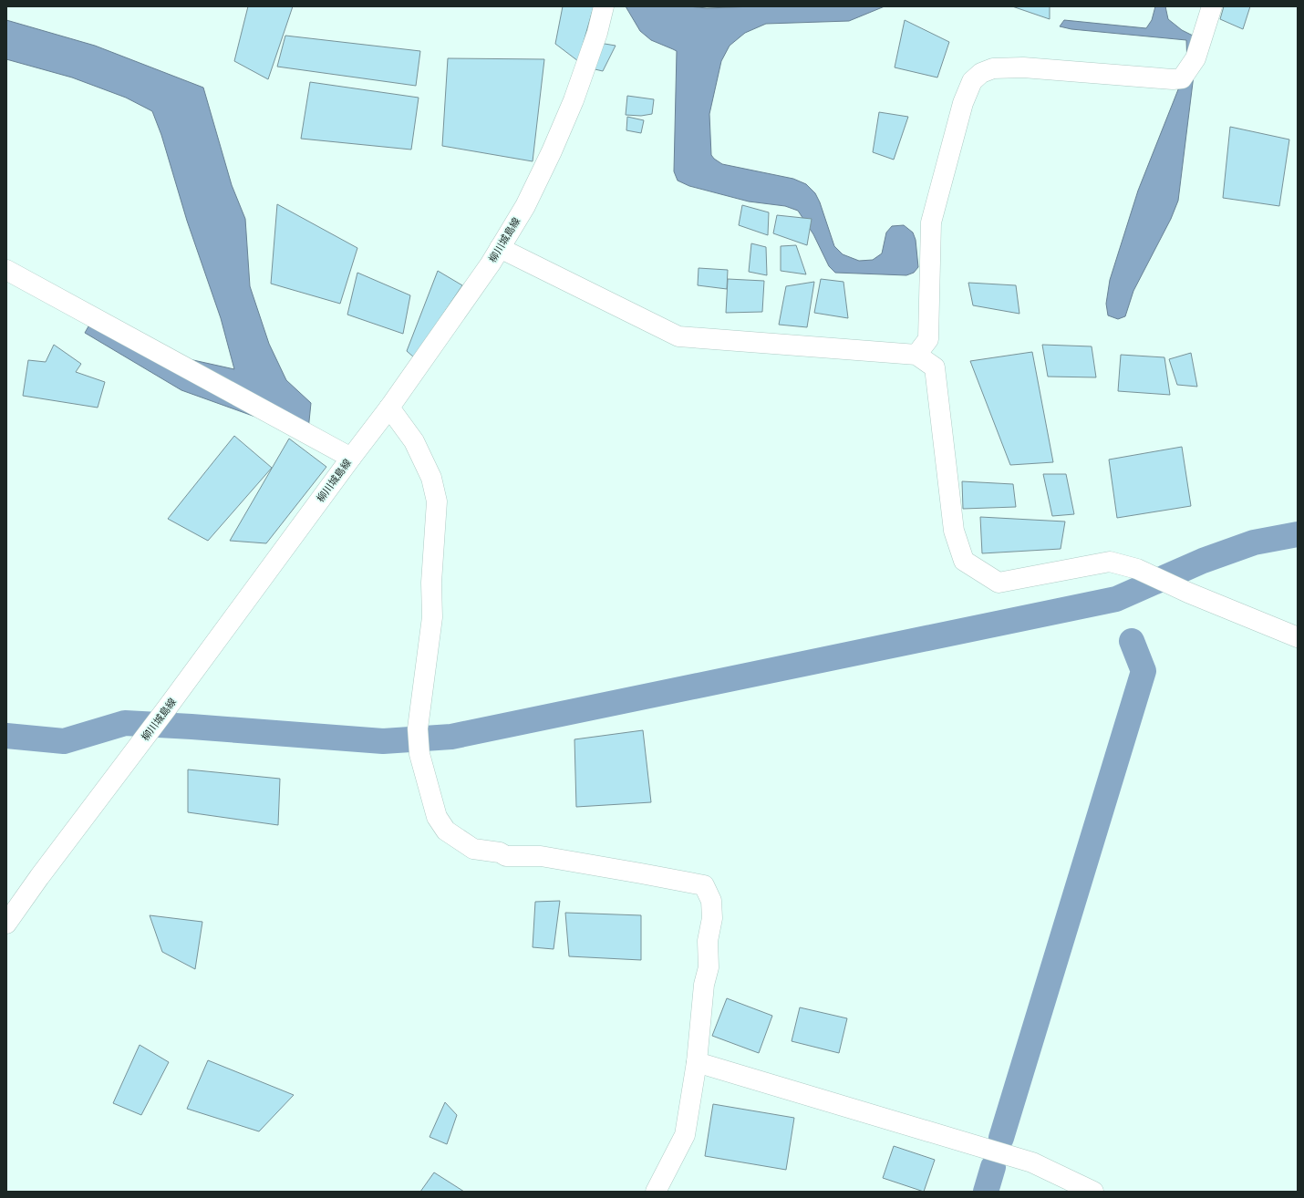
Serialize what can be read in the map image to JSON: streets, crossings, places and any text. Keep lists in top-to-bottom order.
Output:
{
  "streets": {
    "street": ["柳川城島線"]
  }
}
